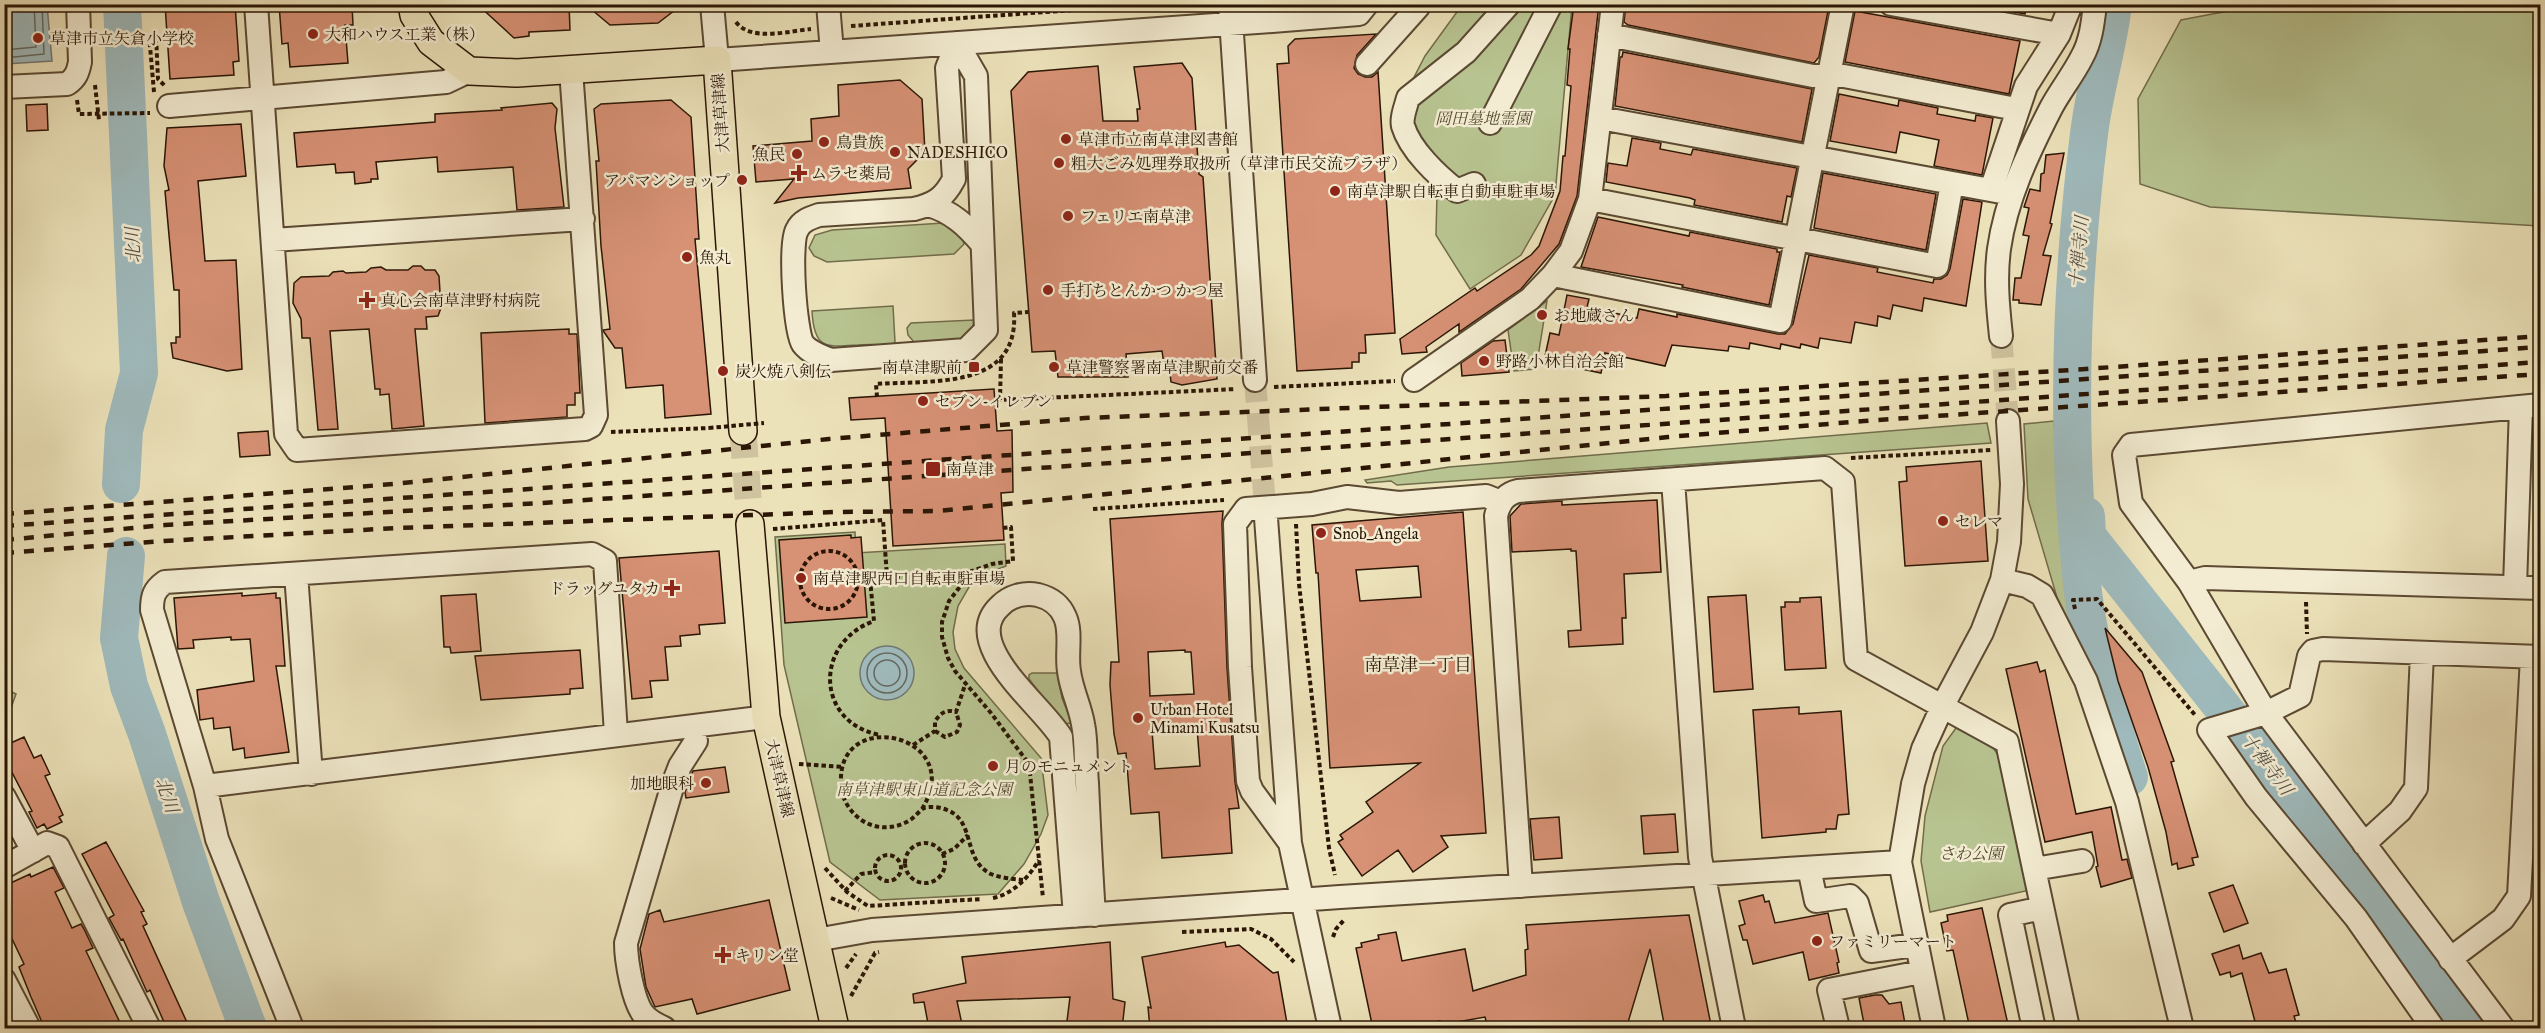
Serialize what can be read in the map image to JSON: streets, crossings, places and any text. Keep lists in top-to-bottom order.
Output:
{
  "streets": {
    "main road": ["大津草津線"]
  },
  "districts": ["南草津一丁目"],
  "water": ["北川", "十禅寺川"],
  "parks": ["岡田墓地霊園", "南草津駅東山道記念公園", "さわ公園"],
  "places": {
    "other": [
      "大和ハウス工業（株）",
      "草津市立矢倉小学校",
      "草津市立南草津図書館",
      "鳥貴族",
      "NADESHICO",
      "魚民",
      "粗大ごみ処理券取扱所（草津市民交流プラザ）",
      "アパマンショップ",
      "南草津駅自転車自動車駐車場",
      "フェリエ南草津",
      "魚丸",
      "手打ちとんかつ かつ屋",
      "お地蔵さん",
      "野路小林自治会館",
      "草津警察署南草津駅前交番",
      "炭火焼八剣伝",
      "セブン-イレブン",
      "セレマ",
      "Snob_Angela",
      "南草津駅西口自転車駐車場",
      "Urban Hotel Minami Kusatsu",
      "月のモニュメント",
      "加地眼科",
      "ファミリーマート"
    ],
    "health": [
      "ムラセ薬局",
      "真心会南草津野村病院",
      "ドラッグユタカ",
      "キリン堂"
    ],
    "transit": ["南草津駅前", "南草津"]
  }
}
